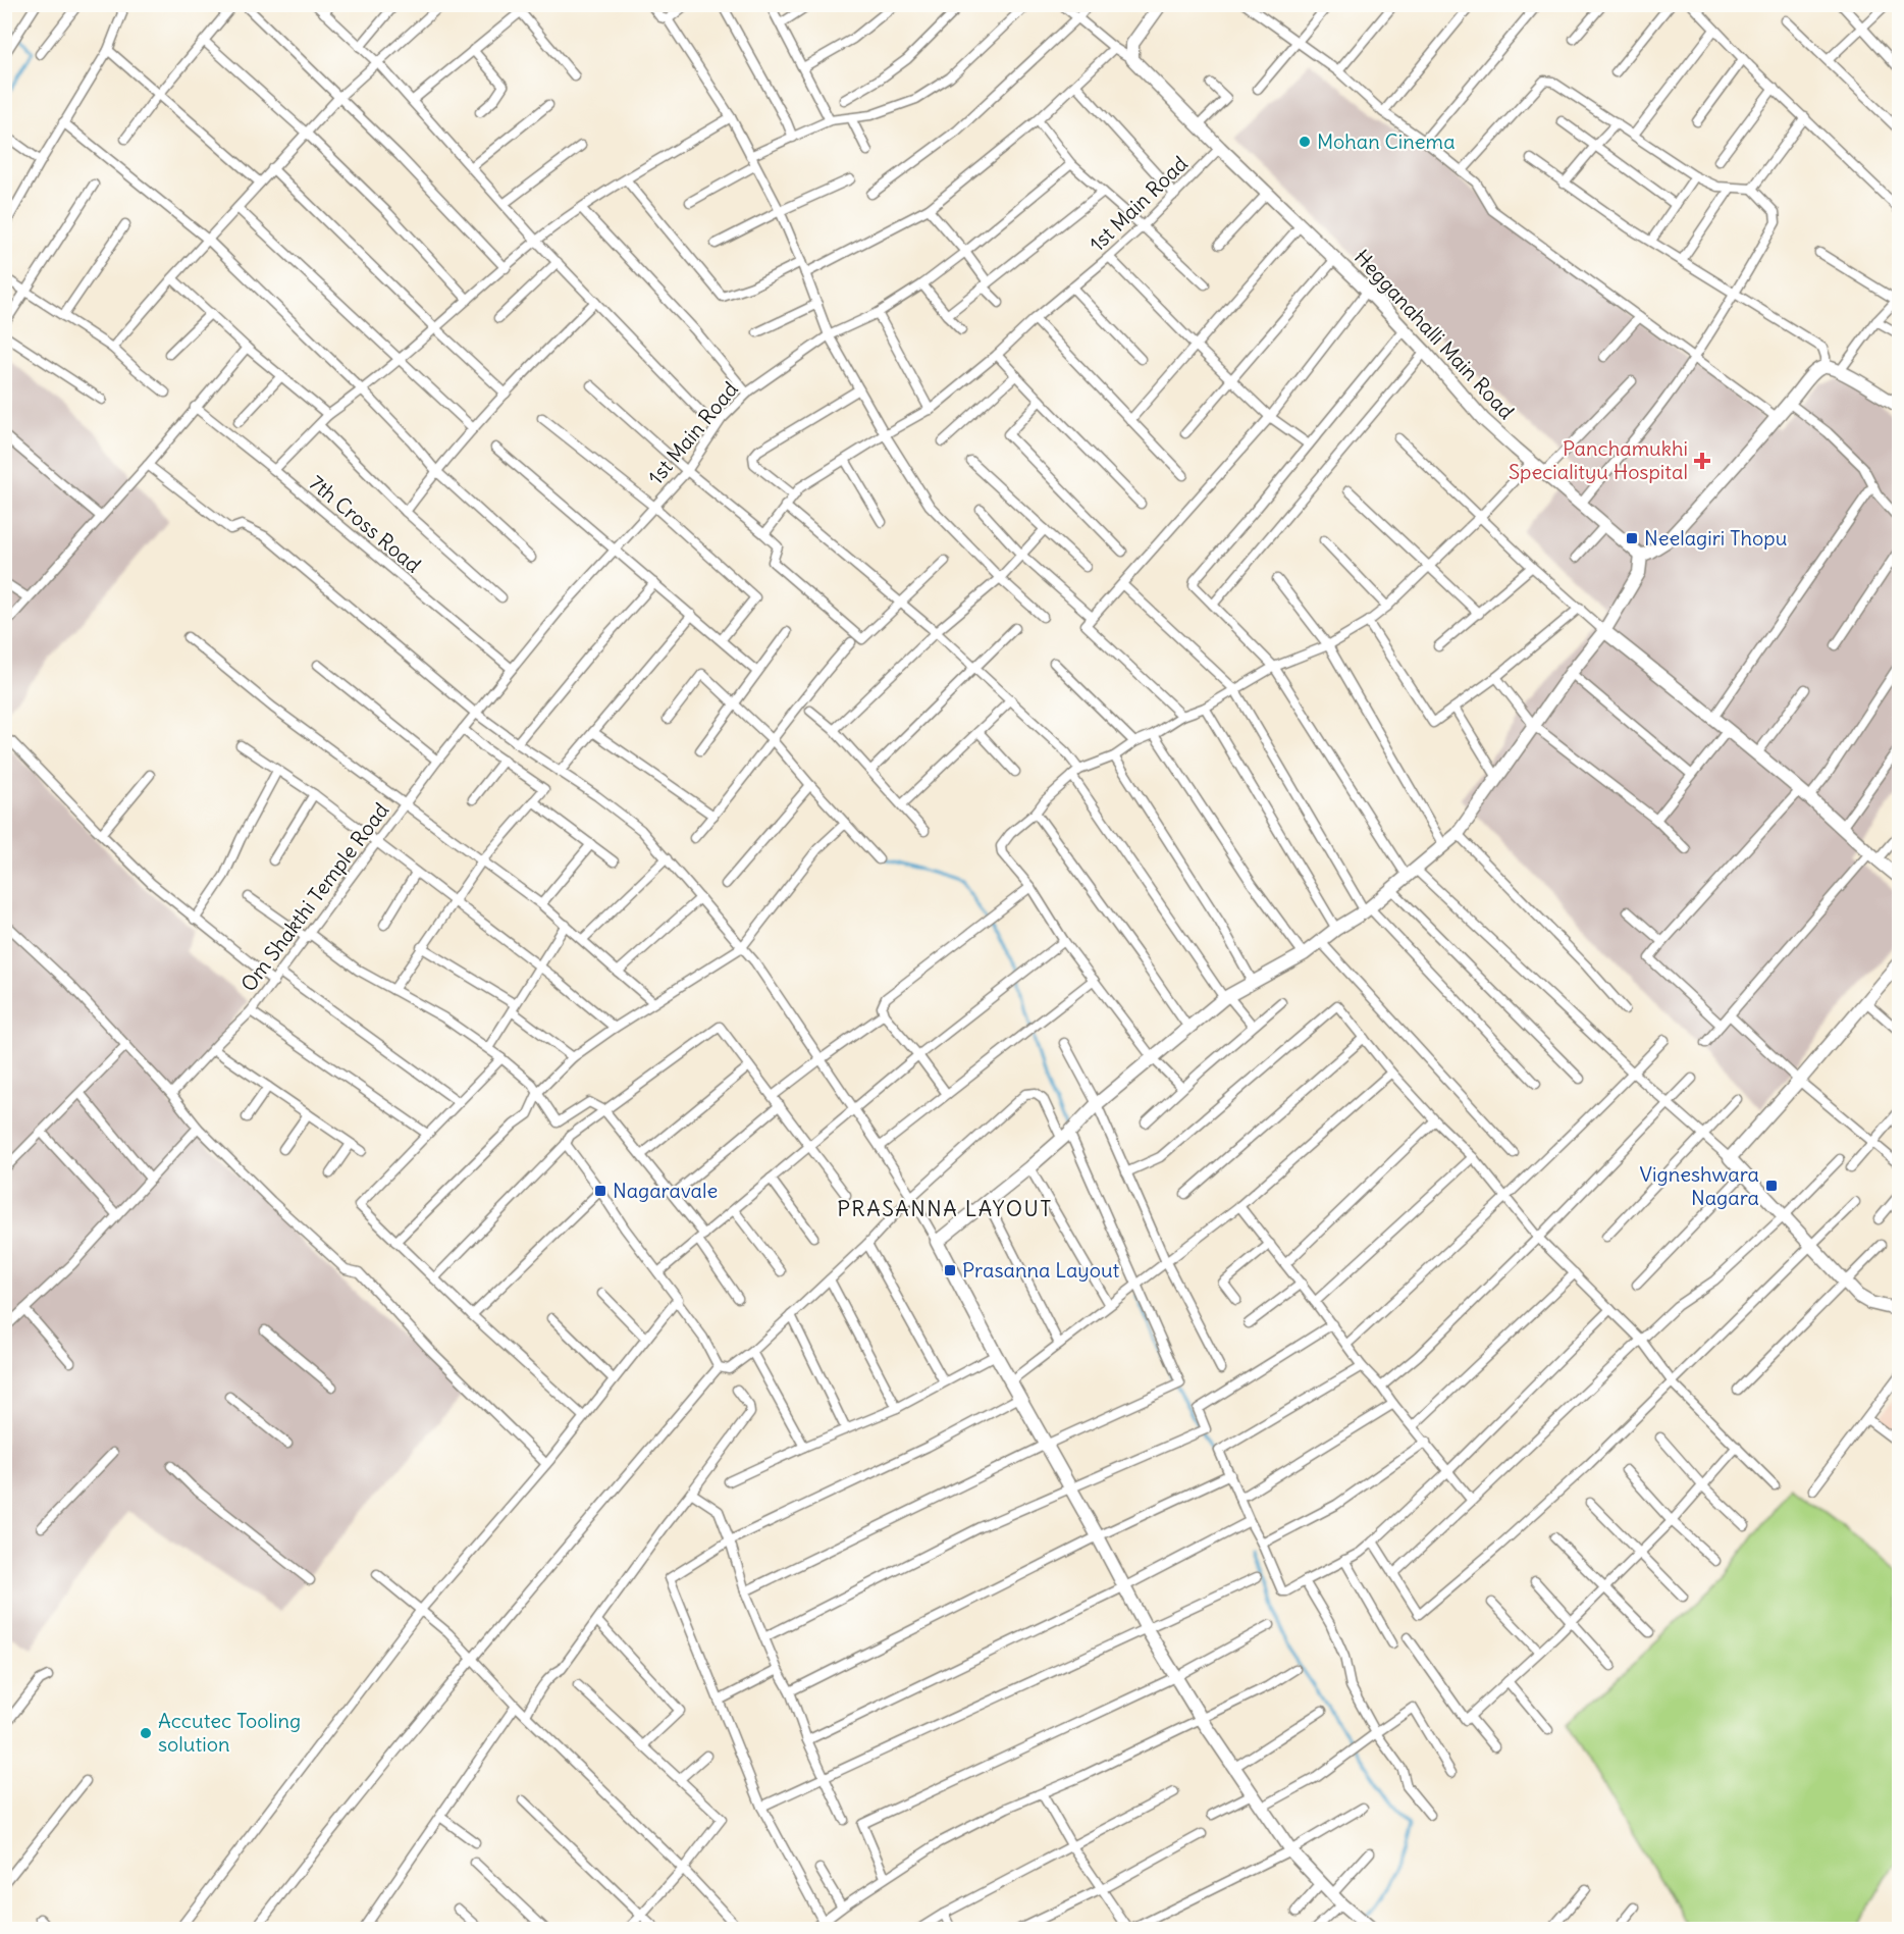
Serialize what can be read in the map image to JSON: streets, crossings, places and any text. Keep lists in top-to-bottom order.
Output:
{
  "streets": {
    "street": [
      "1st Main Road",
      "Hegganahalli Main Road",
      "7th Cross Road",
      "Om Shakthi Temple Road"
    ]
  },
  "crossings": [
    ["1st Main Road", "Hegganahalli Main Road"],
    ["1st Main Road", "7th Cross Road"],
    ["1st Main Road", "Om Shakthi Temple Road"]
  ],
  "districts": ["PRASANNA LAYOUT"],
  "places": {
    "other": ["Mohan Cinema", "Accutec Tooling solution"],
    "health": ["Panchamukhi Specialityu Hospital"],
    "transit": [
      "Neelagiri Thopu",
      "Vigneshwara Nagara",
      "Nagaravale",
      "Prasanna Layout"
    ]
  }
}
